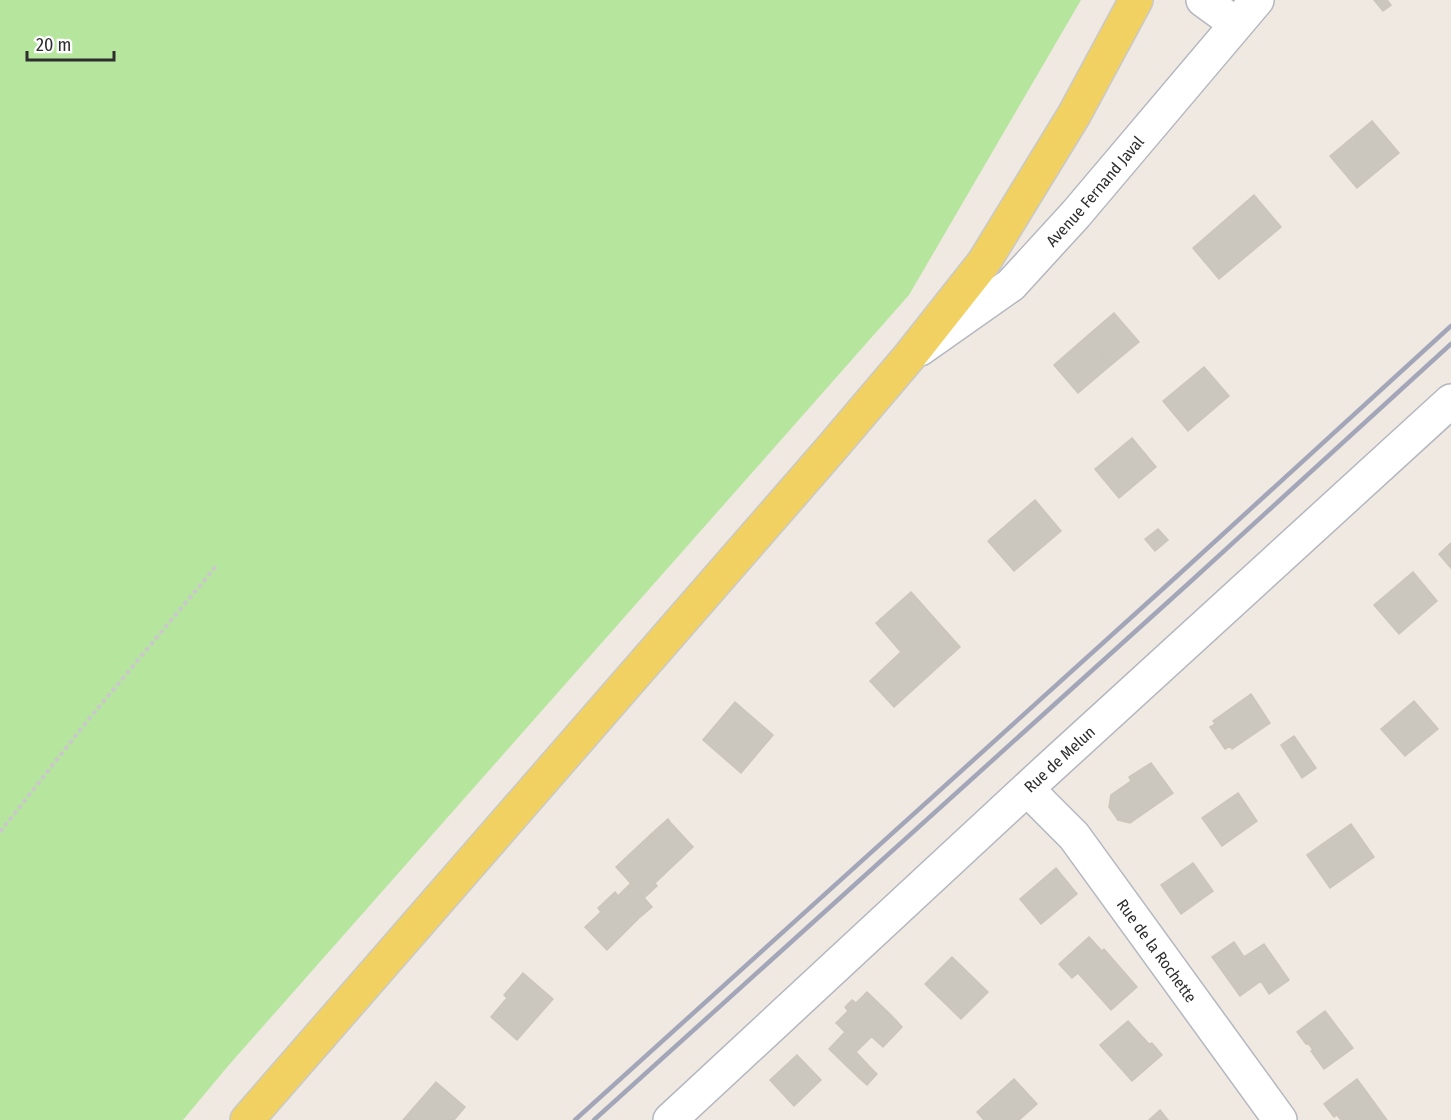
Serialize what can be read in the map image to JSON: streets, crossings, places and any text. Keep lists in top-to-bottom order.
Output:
{
  "streets": {
    "street": ["Avenue Fernand Javal", "Rue de Melun", "Rue de la Rochette"]
  },
  "crossings": [
    ["Rue de Melun", "Rue de la Rochette"]
  ],
  "scale_bar": "20 m"
}
